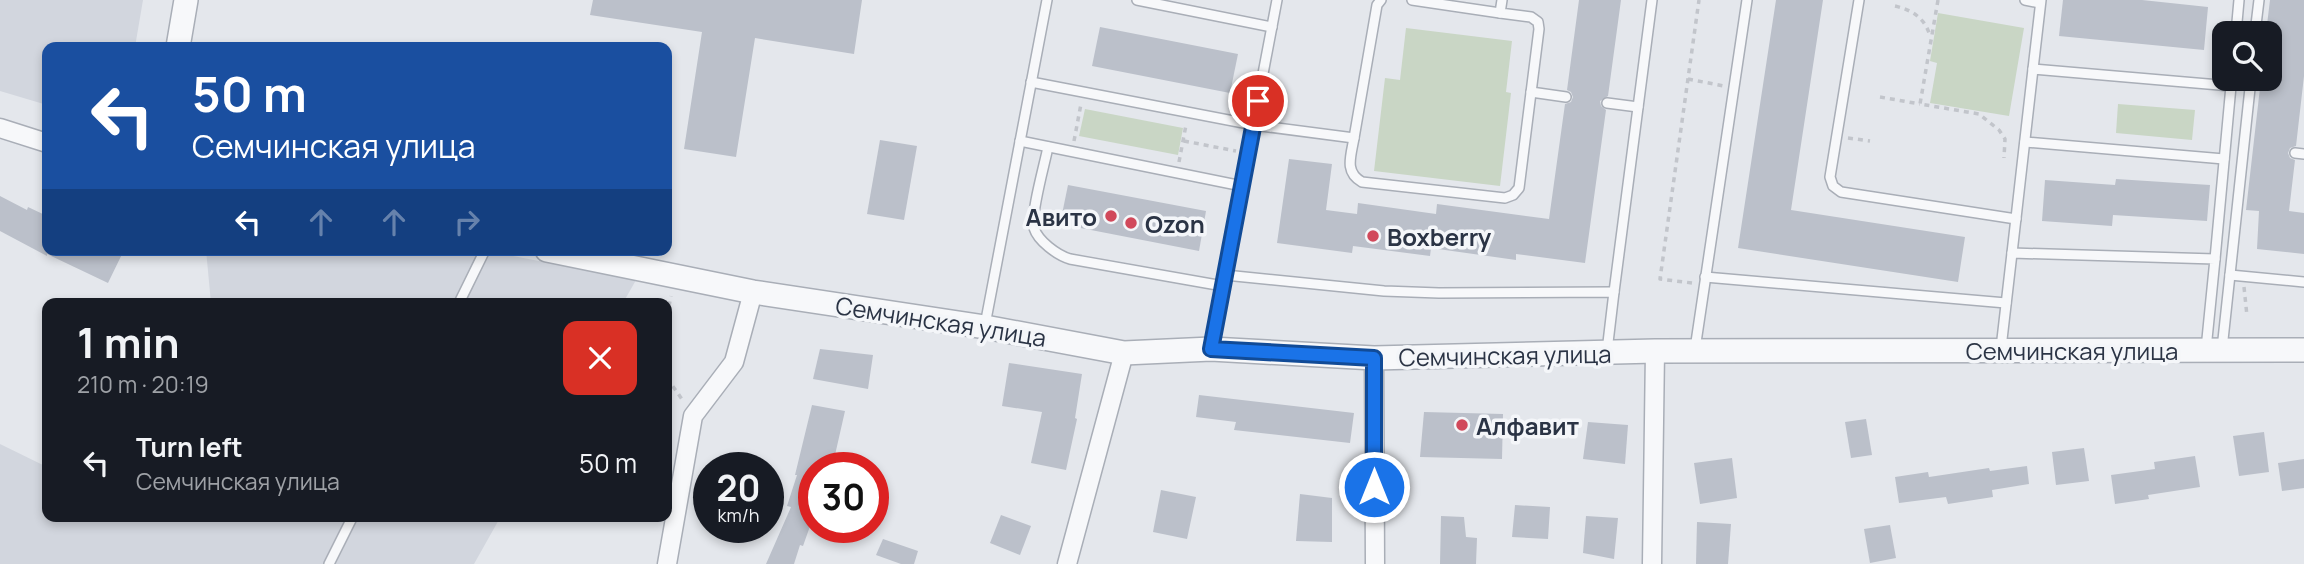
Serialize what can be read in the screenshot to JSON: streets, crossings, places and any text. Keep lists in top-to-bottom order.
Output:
{
  "streets": {
    "street": ["Семчинская улица"]
  },
  "places": [
    "Авито",
    "Ozon",
    "Boxberry",
    "Алфавит"
  ],
  "page": {
    "turn": ["50 m", "Семчинская улица"],
    "heading": ["1 min", "210 m · 20:19"],
    "list": [
      {
        "name": "Turn left",
        "note": "Семчинская улица",
        "value": "50 m"
      }
    ],
    "speed": "20 km/h",
    "limit": "30"
  }
}
